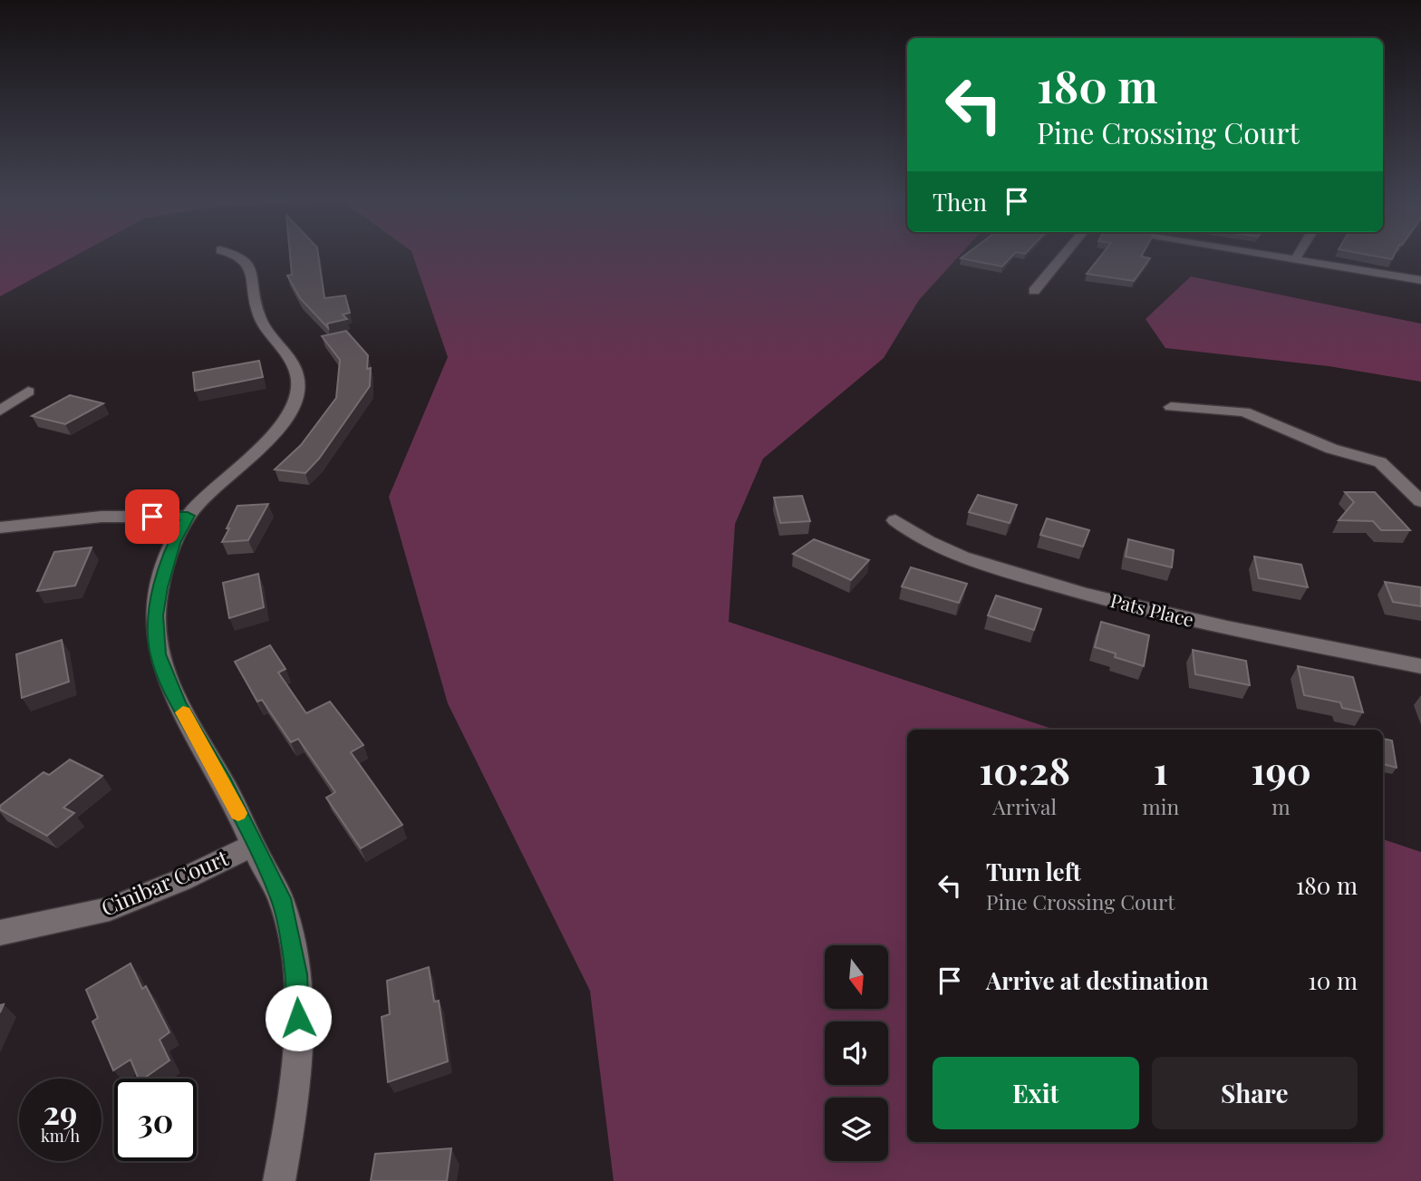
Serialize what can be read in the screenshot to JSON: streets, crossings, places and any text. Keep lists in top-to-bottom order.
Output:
{
  "streets": {
    "street": ["Pats Place", "Cinibar Court"]
  },
  "north": "bottom",
  "page": {
    "turn": ["180 m", "Pine Crossing Court"],
    "then": "Then",
    "eta": [
      "10:28",
      "Arrival",
      "1",
      "min",
      "190",
      "m"
    ],
    "list": [
      {
        "name": "Turn left",
        "note": "Pine Crossing Court",
        "value": "180 m"
      },
      {
        "name": "Arrive at destination",
        "value": "10 m"
      }
    ],
    "buttons": ["Exit", "Share"],
    "speed": "29 km/h",
    "limit": "30"
  }
}
